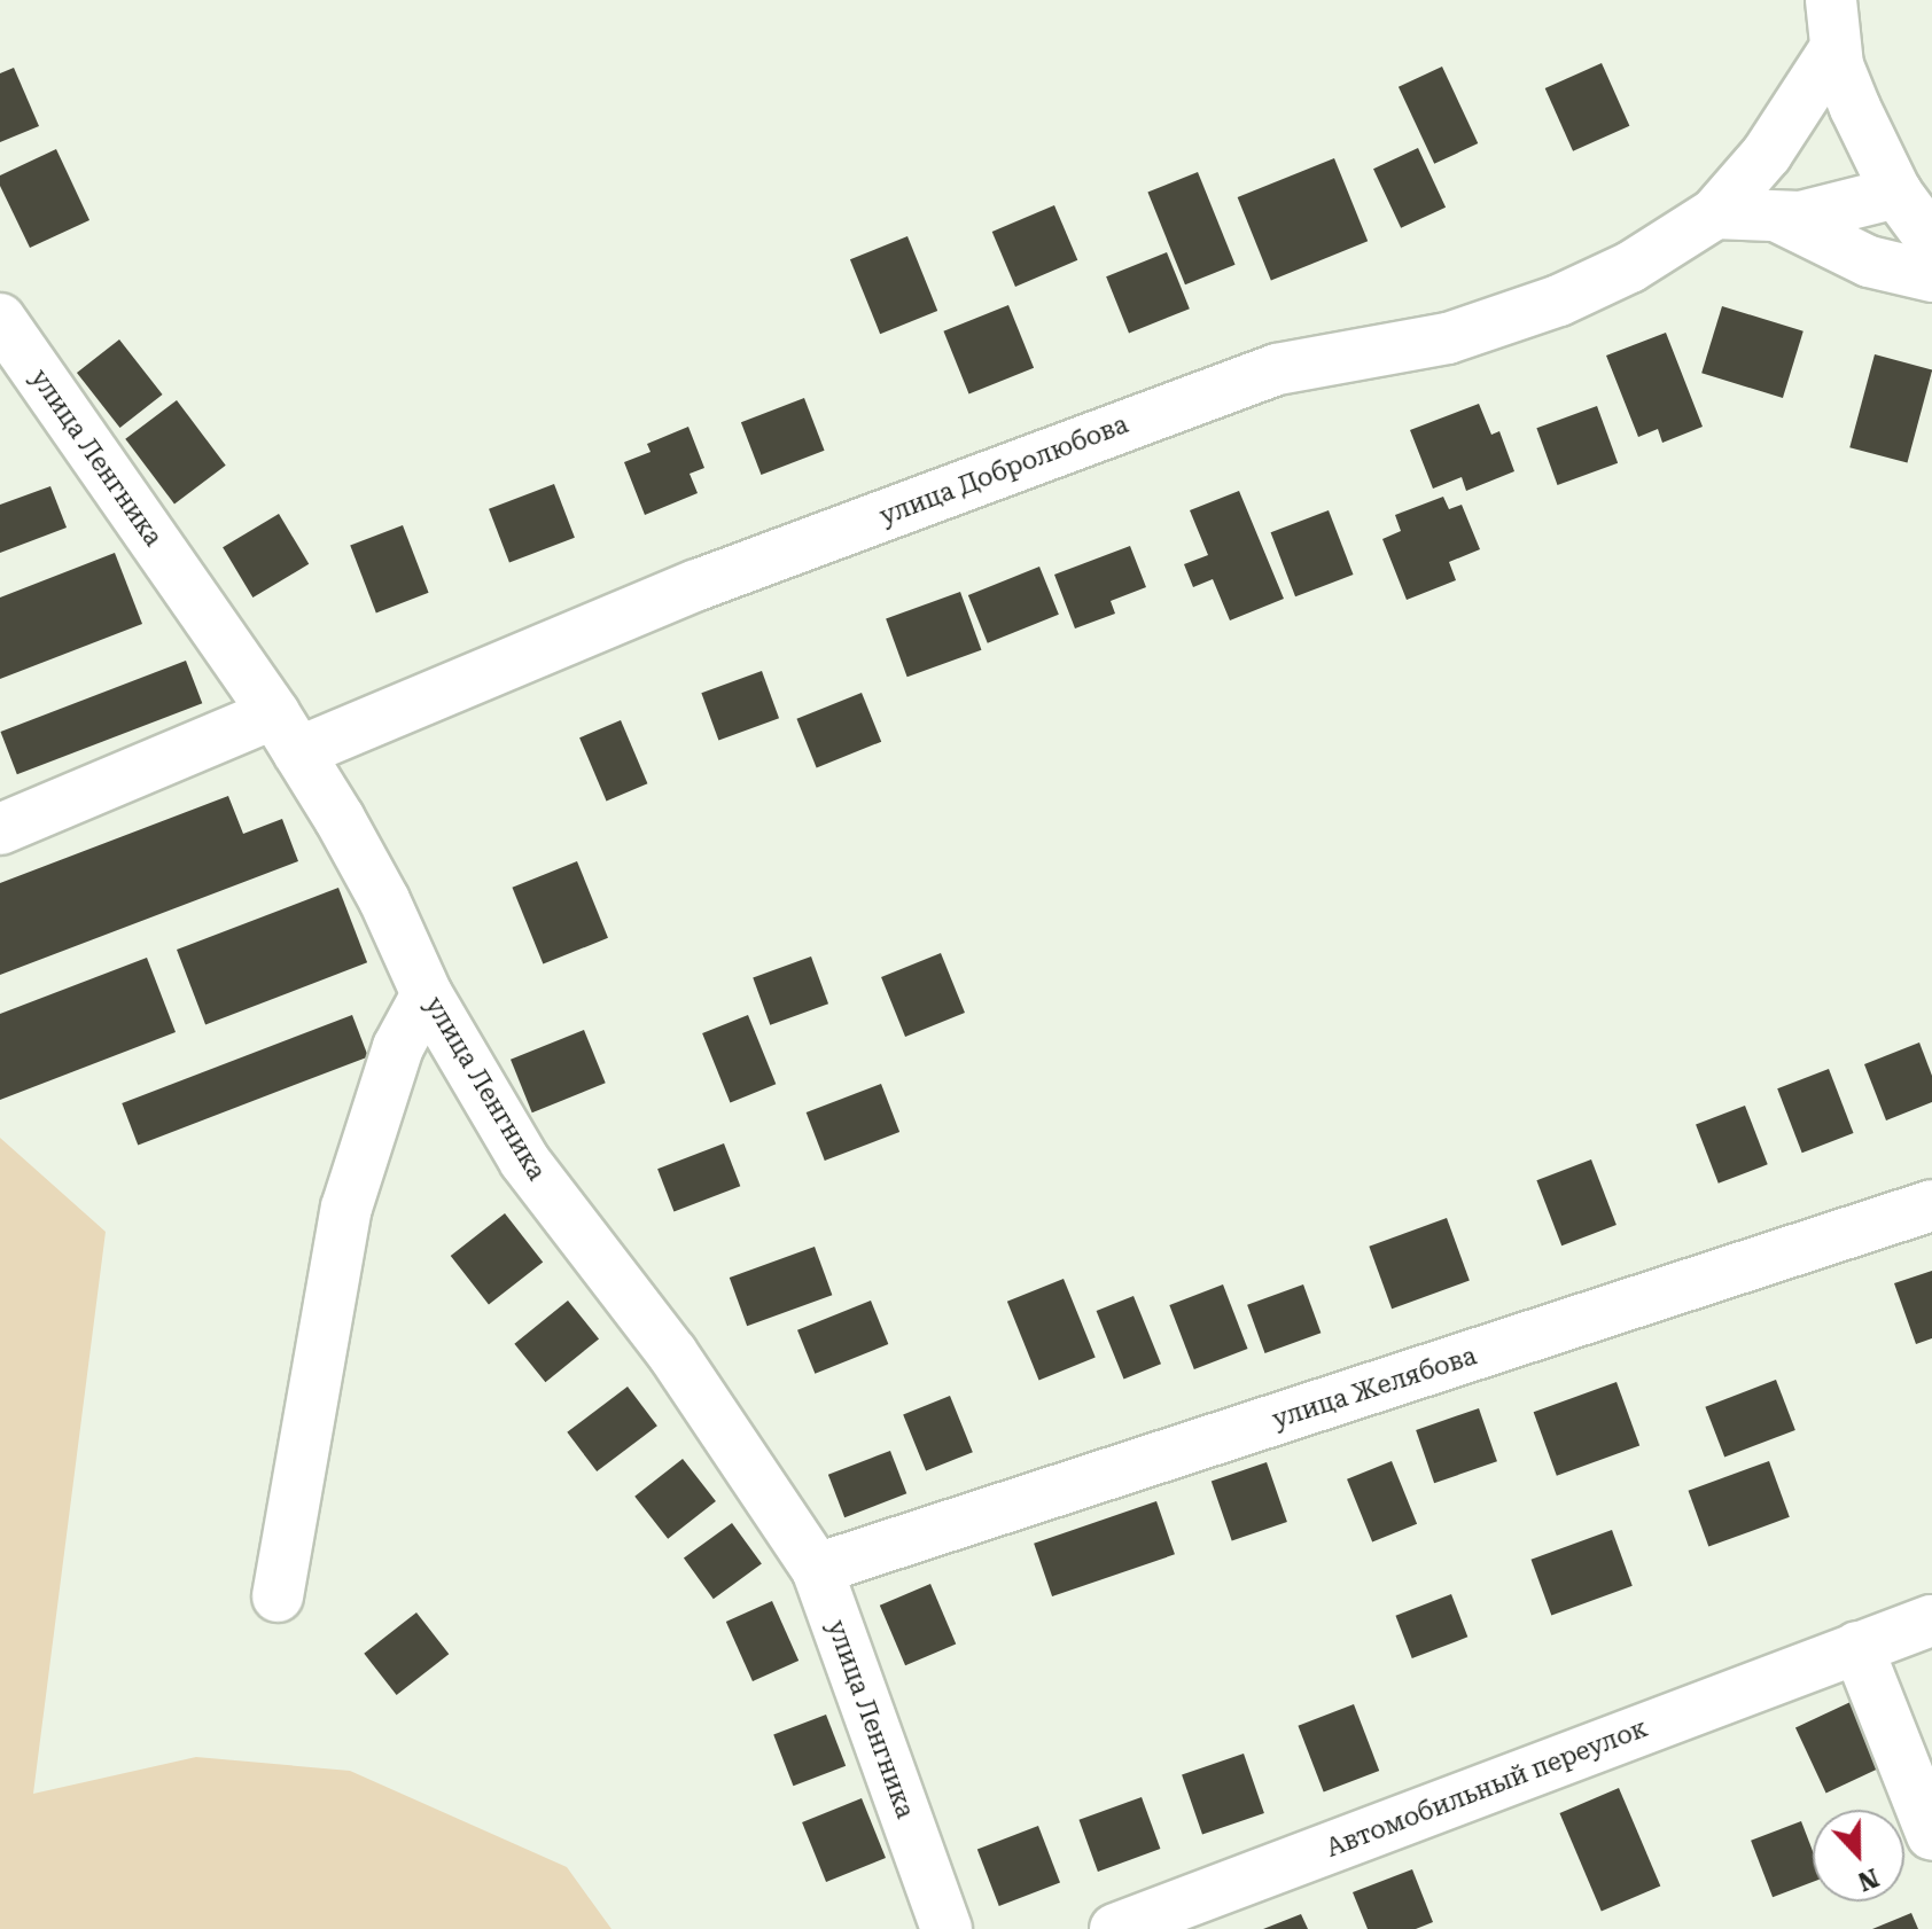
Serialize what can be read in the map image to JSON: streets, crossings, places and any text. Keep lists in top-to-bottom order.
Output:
{
  "streets": {
    "street": [
      "улица Ленгника",
      "улица Добролюбова",
      "улица Желябова",
      "Автомобильный переулок"
    ]
  },
  "crossings": [
    ["улица Ленгника", "улица Добролюбова"],
    ["улица Ленгника", "улица Желябова"]
  ],
  "north": "bottom"
}
